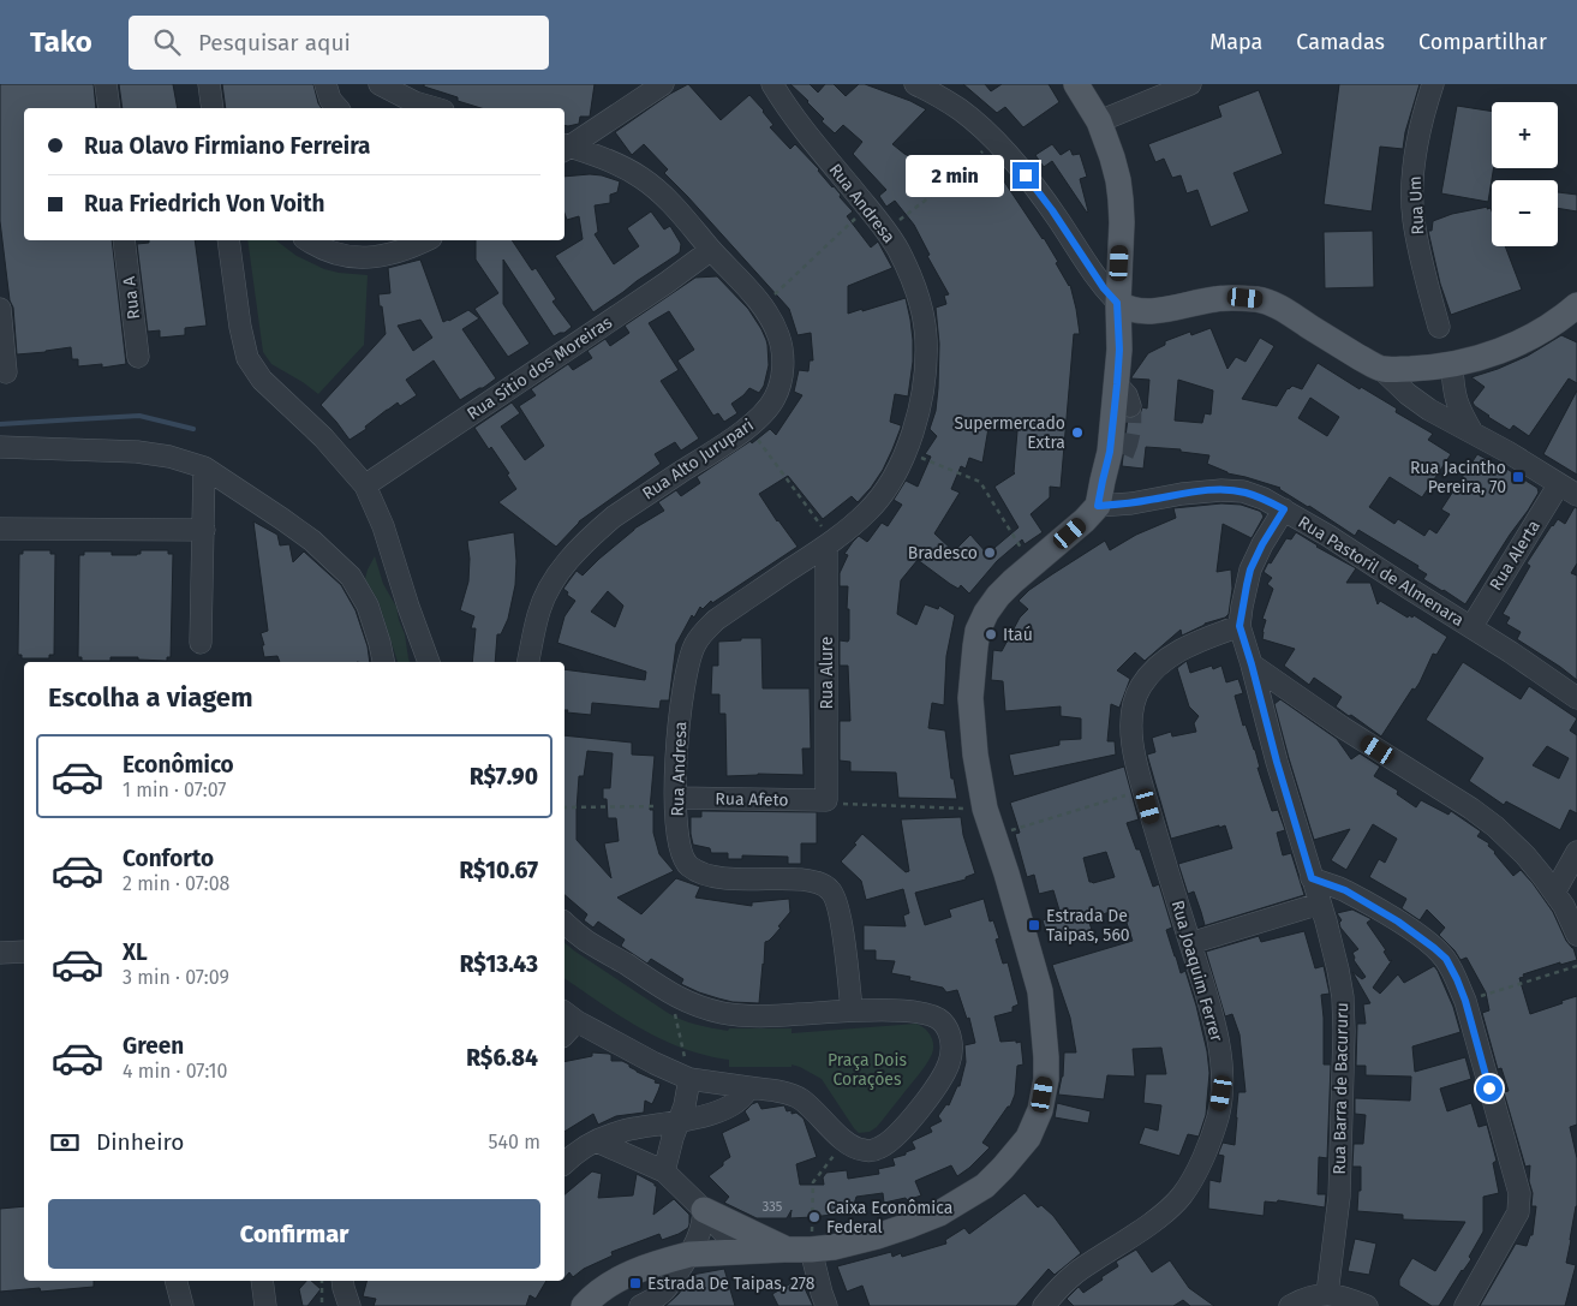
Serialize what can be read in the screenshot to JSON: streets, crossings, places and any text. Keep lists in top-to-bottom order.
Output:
{
  "streets": {
    "street": [
      "Rua Andresa",
      "Rua Um",
      "Rua A",
      "Rua Sítio dos Moreiras",
      "Rua Alto Jurupari",
      "Rua Alerta",
      "Rua Pastoril de Almenara",
      "Rua Alure",
      "Rua Afeto",
      "Rua Joaquim Ferrer",
      "Rua Barra de Bacururu"
    ]
  },
  "crossings": [
    ["Rua Andresa", "Rua Alure"],
    ["Rua Andresa", "Rua Afeto"],
    ["Rua Sítio dos Moreiras", "Rua Alto Jurupari"],
    ["Rua Alerta", "Rua Pastoril de Almenara"],
    ["Rua Pastoril de Almenara", "Rua Barra de Bacururu"],
    ["Rua Alure", "Rua Afeto"],
    ["Rua Joaquim Ferrer", "Rua Barra de Bacururu"]
  ],
  "parks": ["Praça Dois Corações"],
  "places": {
    "other": [
      "Supermercado Extra",
      "Bradesco",
      "Itaú",
      "Caixa Econômica Federal"
    ],
    "transit": ["Rua Jacintho Pereira, 70", "Estrada De Taipas, 560", "Estrada De Taipas, 278"]
  },
  "house_numbers": ["335"],
  "page": {
    "header": "Tako",
    "search": "Pesquisar aqui",
    "nav": ["Mapa", "Camadas", "Compartilhar"],
    "map_buttons": ["+", "−"],
    "banner": ["Rua Olavo Firmiano Ferreira", "Rua Friedrich Von Voith"],
    "bubble": "2 min",
    "heading": "Escolha a viagem",
    "list": [
      {
        "name": "Econômico",
        "note": "1 min · 07:07",
        "value": "R$7.90"
      },
      {
        "name": "Conforto",
        "note": "2 min · 07:08",
        "value": "R$10.67"
      },
      {
        "name": "XL",
        "note": "3 min · 07:09",
        "value": "R$13.43"
      },
      {
        "name": "Green",
        "note": "4 min · 07:10",
        "value": "R$6.84"
      }
    ],
    "pay": ["Dinheiro", "540 m"],
    "buttons": "Confirmar"
  }
}
